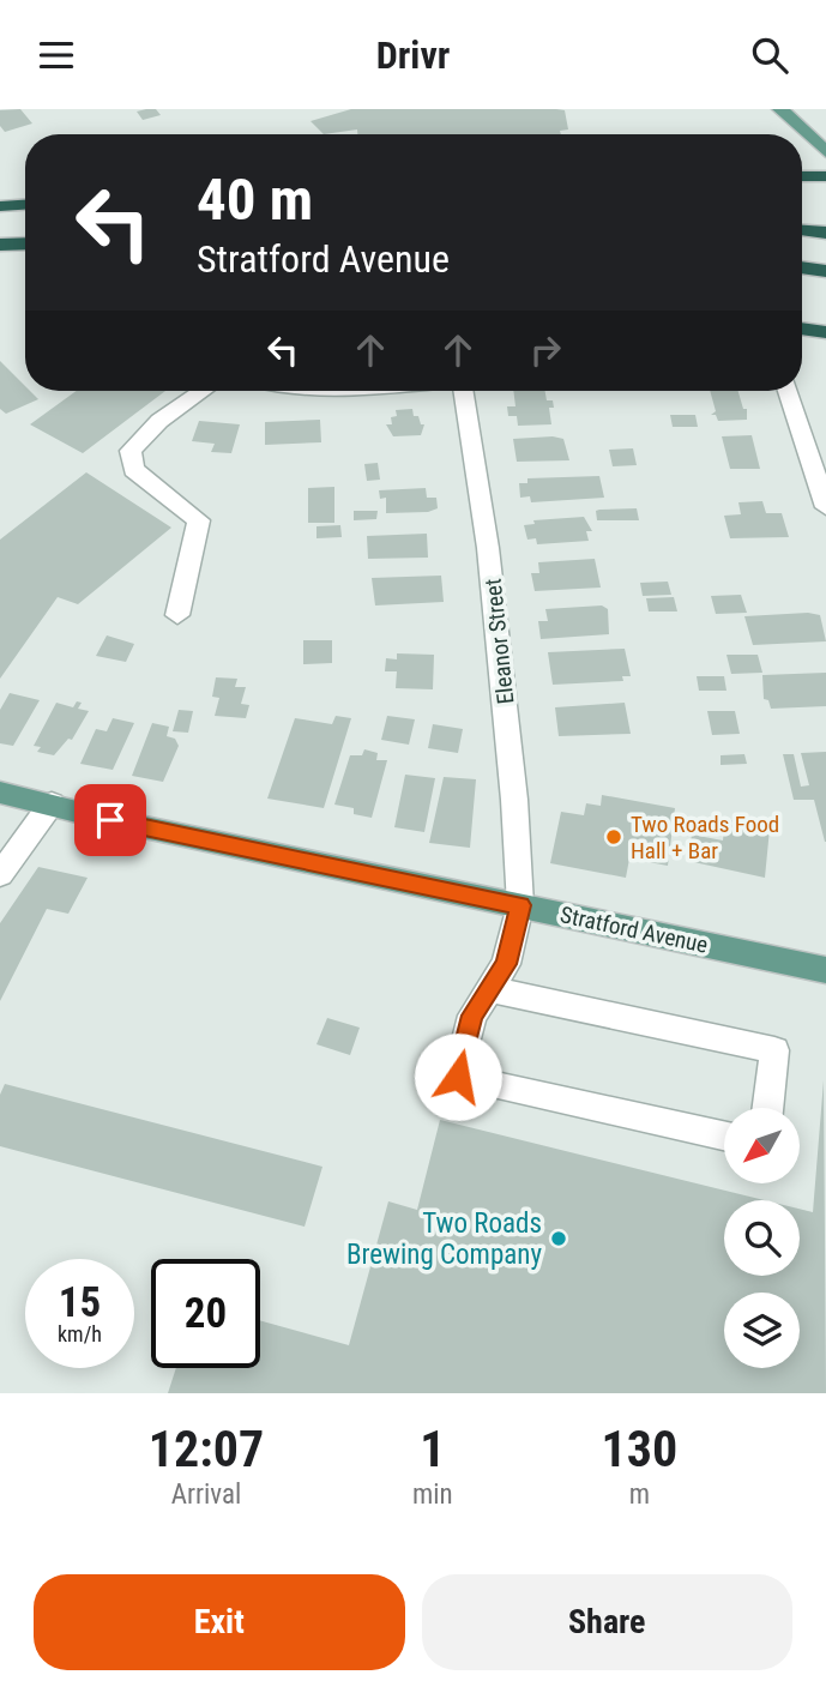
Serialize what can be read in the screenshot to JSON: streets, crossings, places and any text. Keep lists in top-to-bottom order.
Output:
{
  "streets": {
    "main road": ["Stratford Avenue"],
    "street": ["Eleanor Street"]
  },
  "crossings": [
    ["Eleanor Street", "Stratford Avenue"]
  ],
  "places": ["Two Roads Food Hall + Bar", "Two Roads Brewing Company"],
  "north": "bottom left",
  "page": {
    "header": "Drivr",
    "turn": ["40 m", "Stratford Avenue"],
    "speed": "15 km/h",
    "limit": "20",
    "eta": [
      "12:07",
      "Arrival",
      "1",
      "min",
      "130",
      "m"
    ],
    "buttons": ["Exit", "Share"]
  }
}
